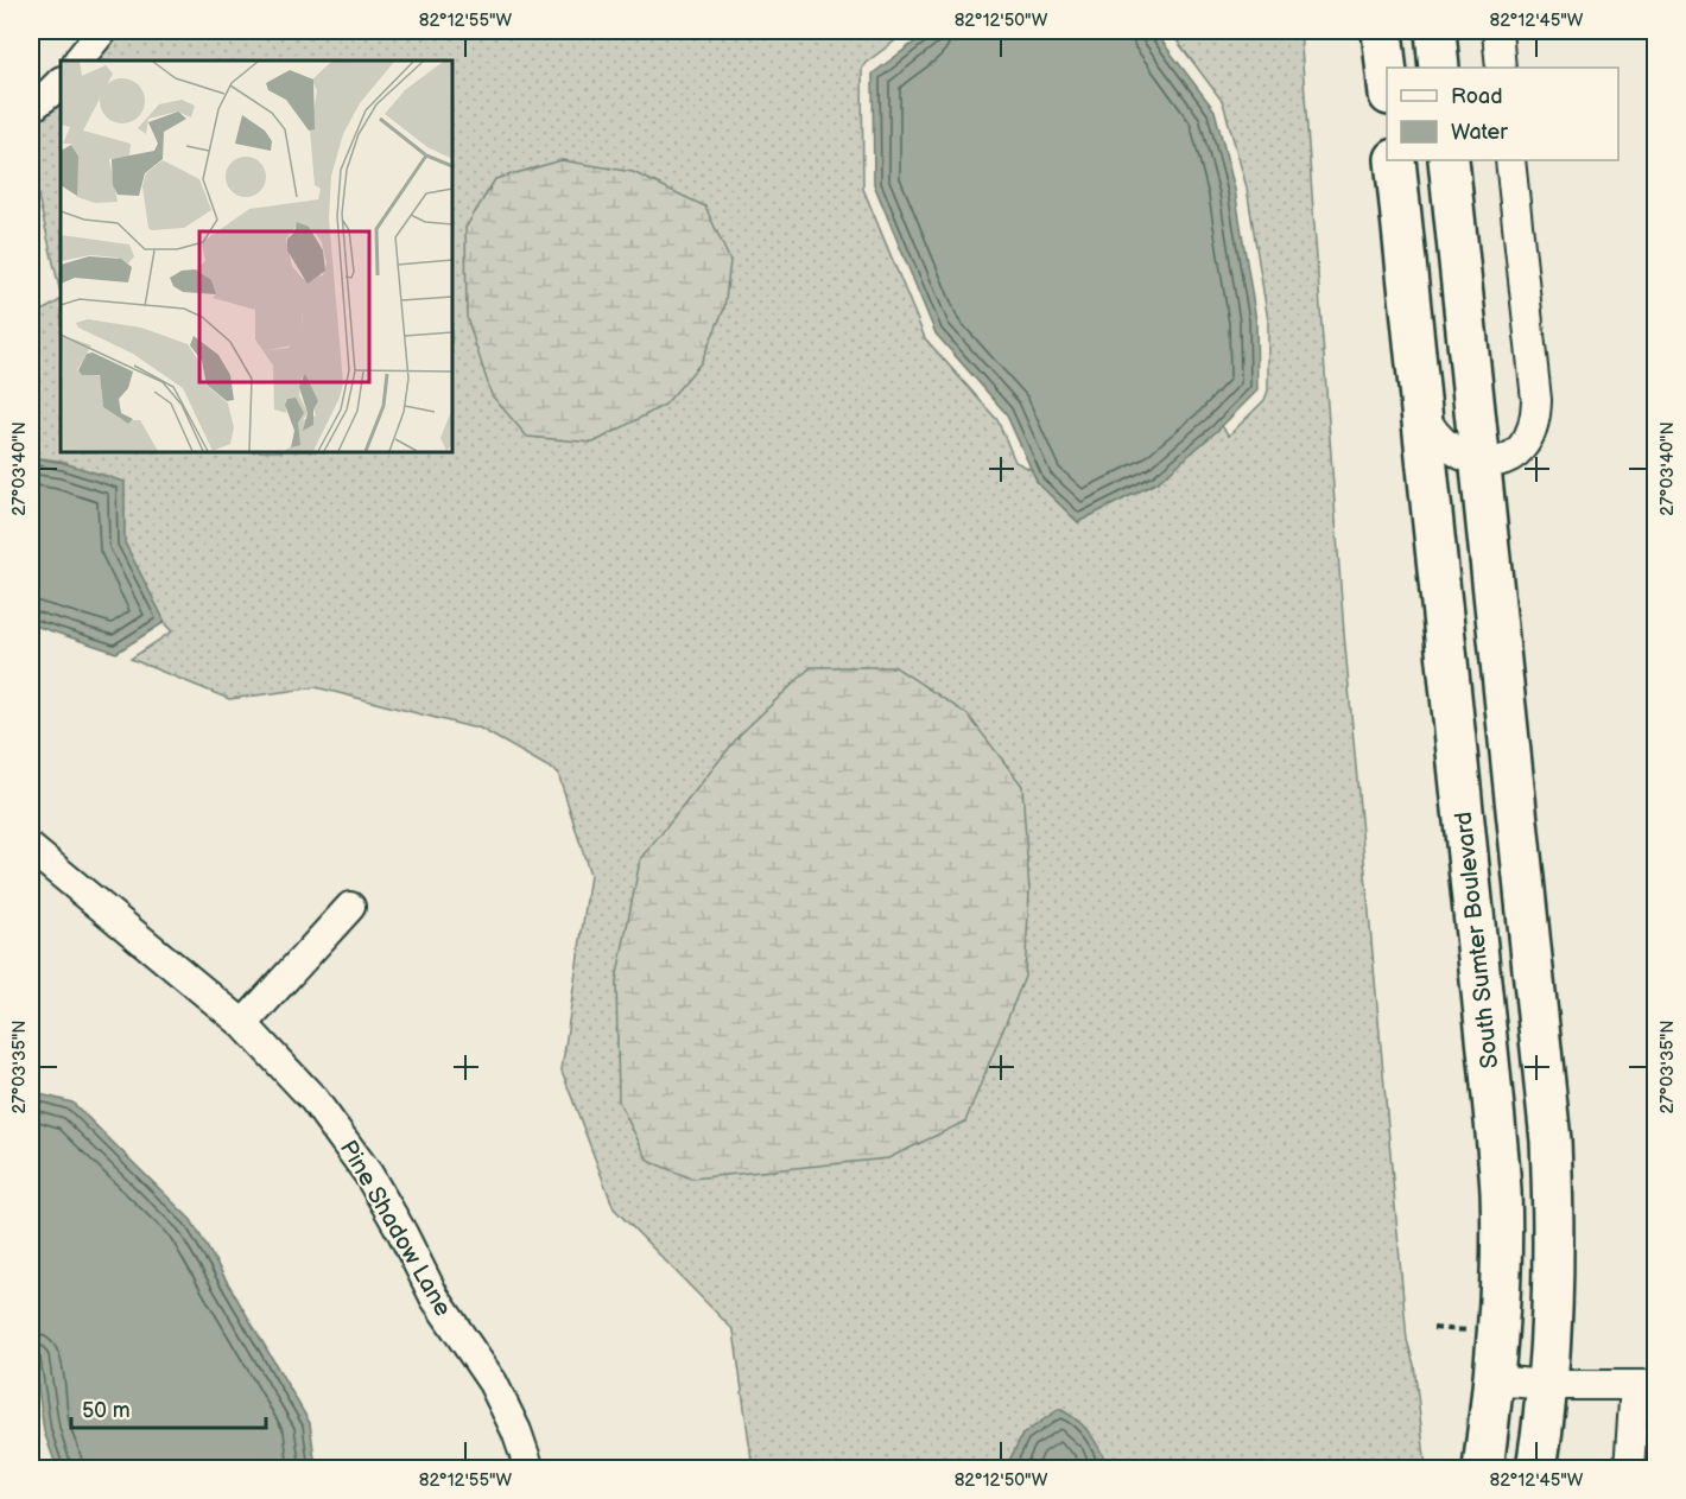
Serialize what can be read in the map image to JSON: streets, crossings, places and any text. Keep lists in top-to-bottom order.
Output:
{
  "streets": {
    "main road": ["South Sumter Boulevard"],
    "street": ["Pine Shadow Lane"]
  },
  "legend": ["Road", "Water"],
  "scale_bar": "50 m",
  "coordinates": [
    "82°12'55\"W",
    "82°12'50\"W",
    "82°12'45\"W",
    "27°03'40\"N",
    "27°03'35\"N"
  ]
}
